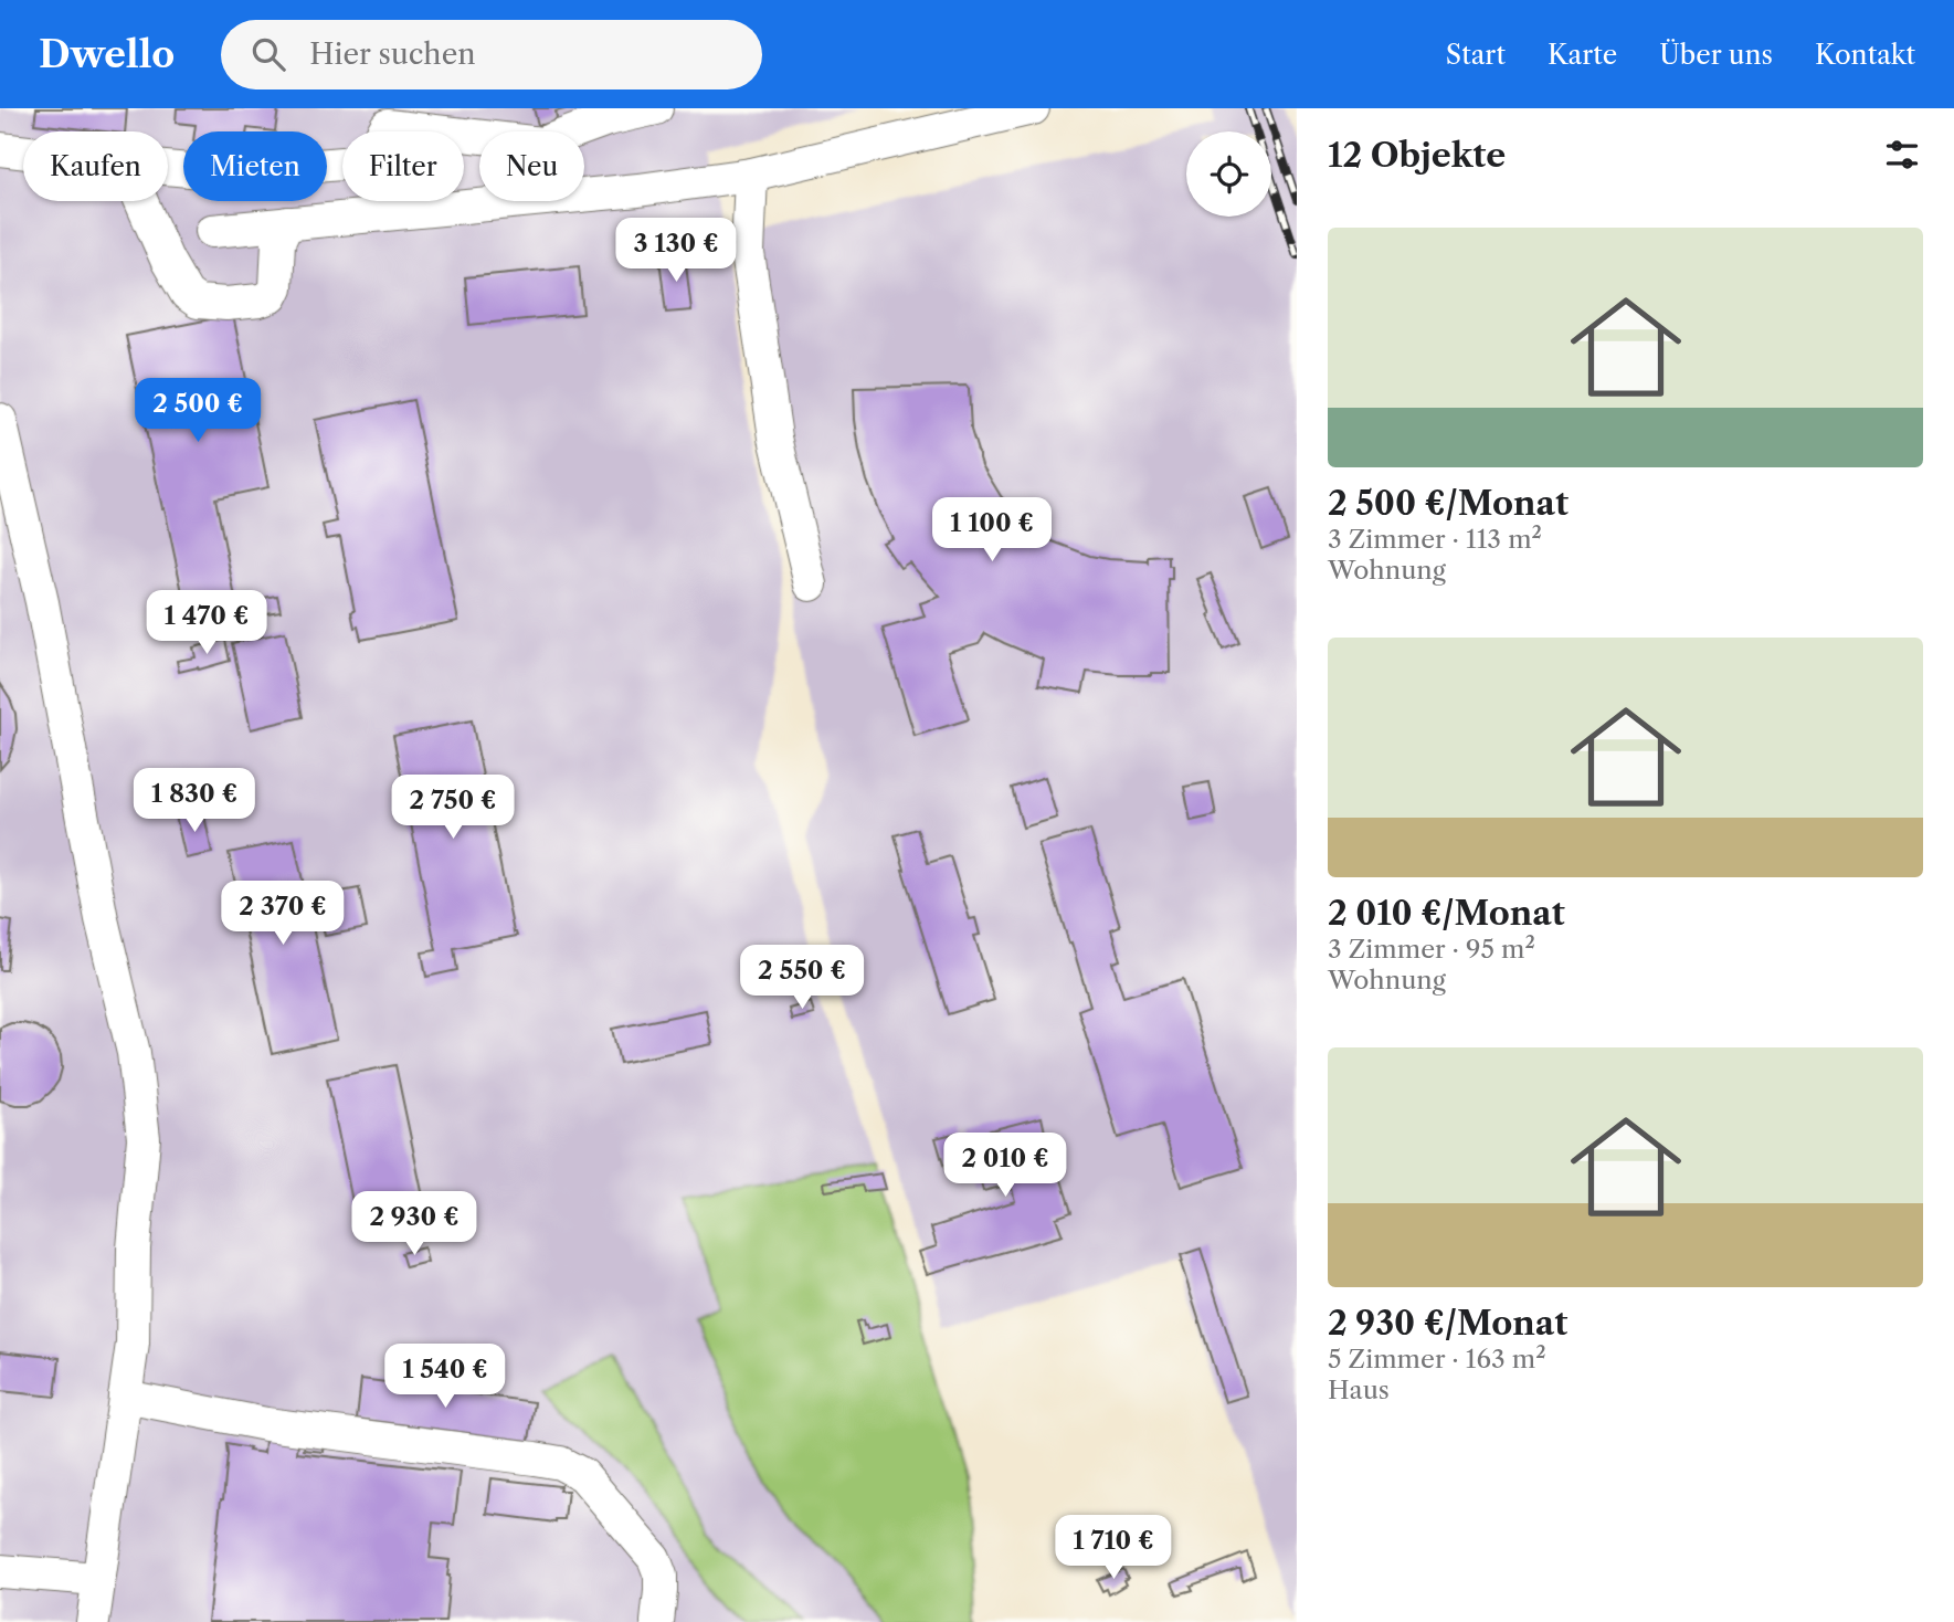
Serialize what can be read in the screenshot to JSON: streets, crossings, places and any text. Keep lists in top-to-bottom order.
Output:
{
  "page": {
    "header": "Dwello",
    "search": "Hier suchen",
    "nav": [
      "Start",
      "Karte",
      "Über uns",
      "Kontakt"
    ],
    "heading": "12 Objekte",
    "chip": [
      "Kaufen",
      "Mieten",
      "Filter",
      "Neu"
    ],
    "list": [
      {
        "name": "2 500 €/Monat",
        "note": "3 Zimmer · 113 m² · Wohnung"
      },
      {
        "name": "2 010 €/Monat",
        "note": "3 Zimmer · 95 m² · Wohnung"
      },
      {
        "name": "2 930 €/Monat",
        "note": "5 Zimmer · 163 m² · Haus"
      }
    ],
    "price": [
      "3 130 €",
      "2 500 €",
      "1 100 €",
      "1 470 €",
      "1 830 €",
      "2 750 €",
      "2 370 €",
      "2 550 €",
      "2 010 €",
      "2 930 €",
      "1 540 €",
      "1 710 €"
    ]
  }
}
